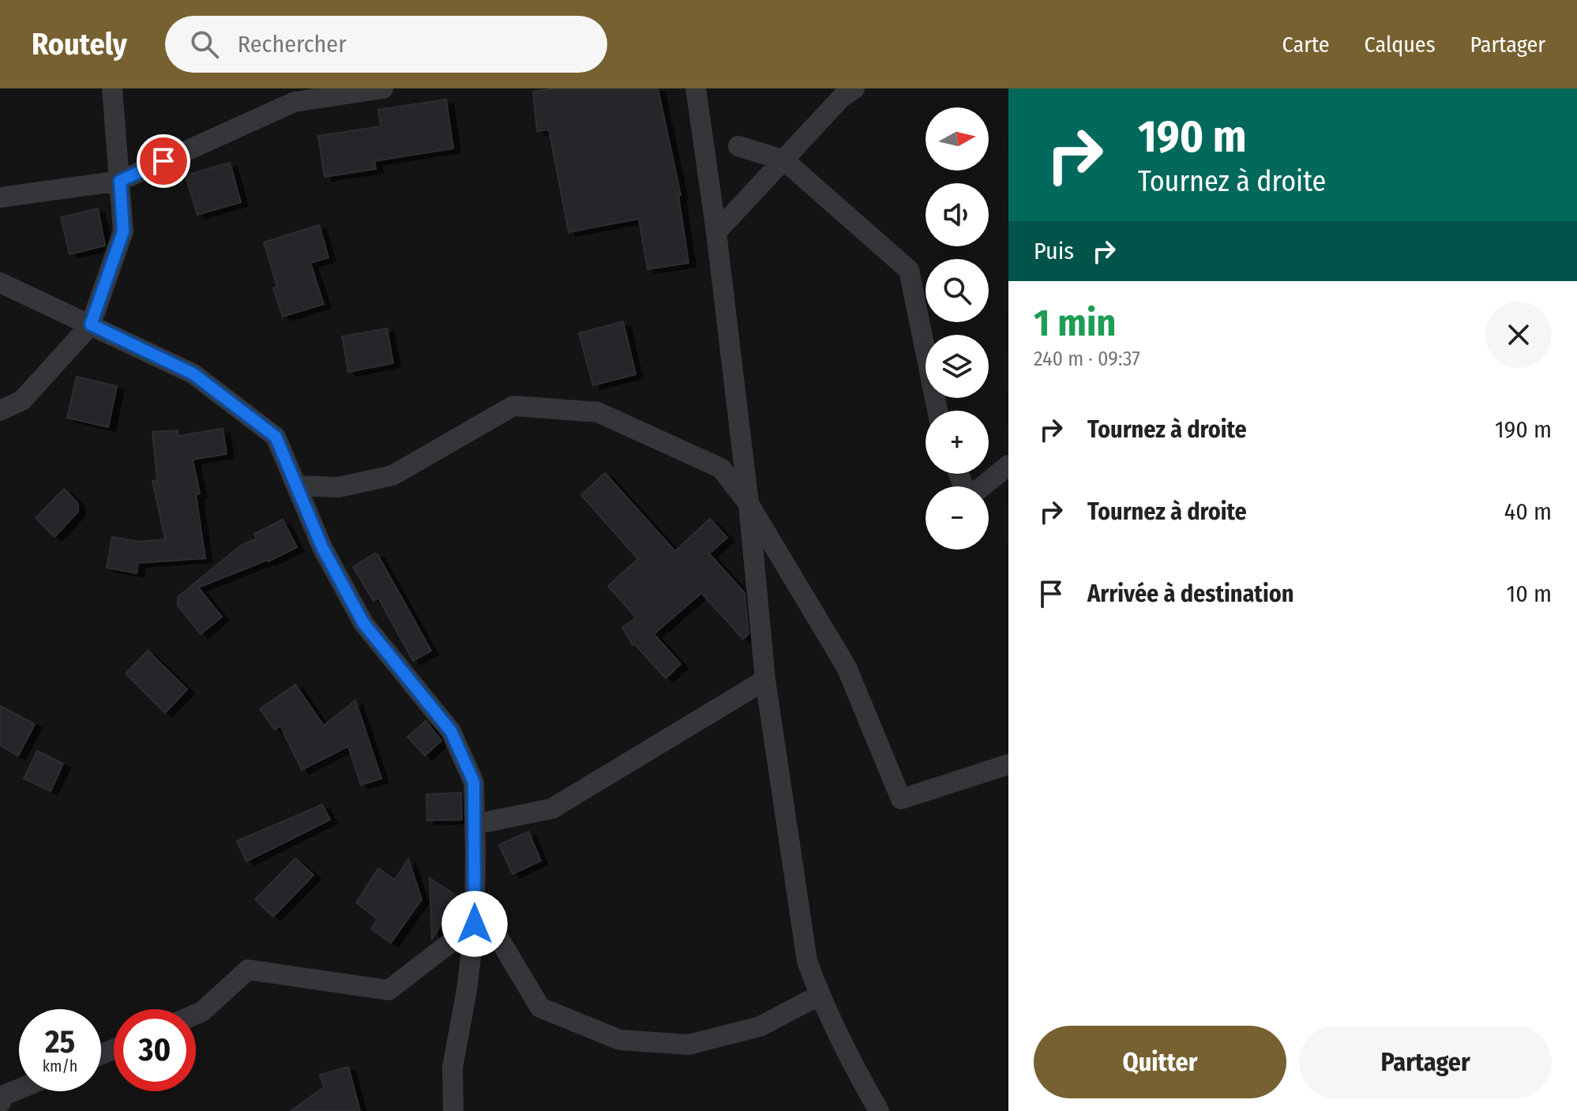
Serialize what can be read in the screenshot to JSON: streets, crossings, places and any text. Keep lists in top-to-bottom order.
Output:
{
  "north": "right",
  "page": {
    "header": "Routely",
    "search": "Rechercher",
    "nav": ["Carte", "Calques", "Partager"],
    "turn": ["190 m", "Tournez à droite"],
    "map_buttons": ["+", "−"],
    "then": "Puis",
    "heading": ["1 min", "240 m · 09:37"],
    "list": [
      {
        "name": "Tournez à droite",
        "value": "190 m"
      },
      {
        "name": "Tournez à droite",
        "value": "40 m"
      },
      {
        "name": "Arrivée à destination",
        "value": "10 m"
      }
    ],
    "speed": "25 km/h",
    "limit": "30",
    "buttons": ["Quitter", "Partager"]
  }
}
